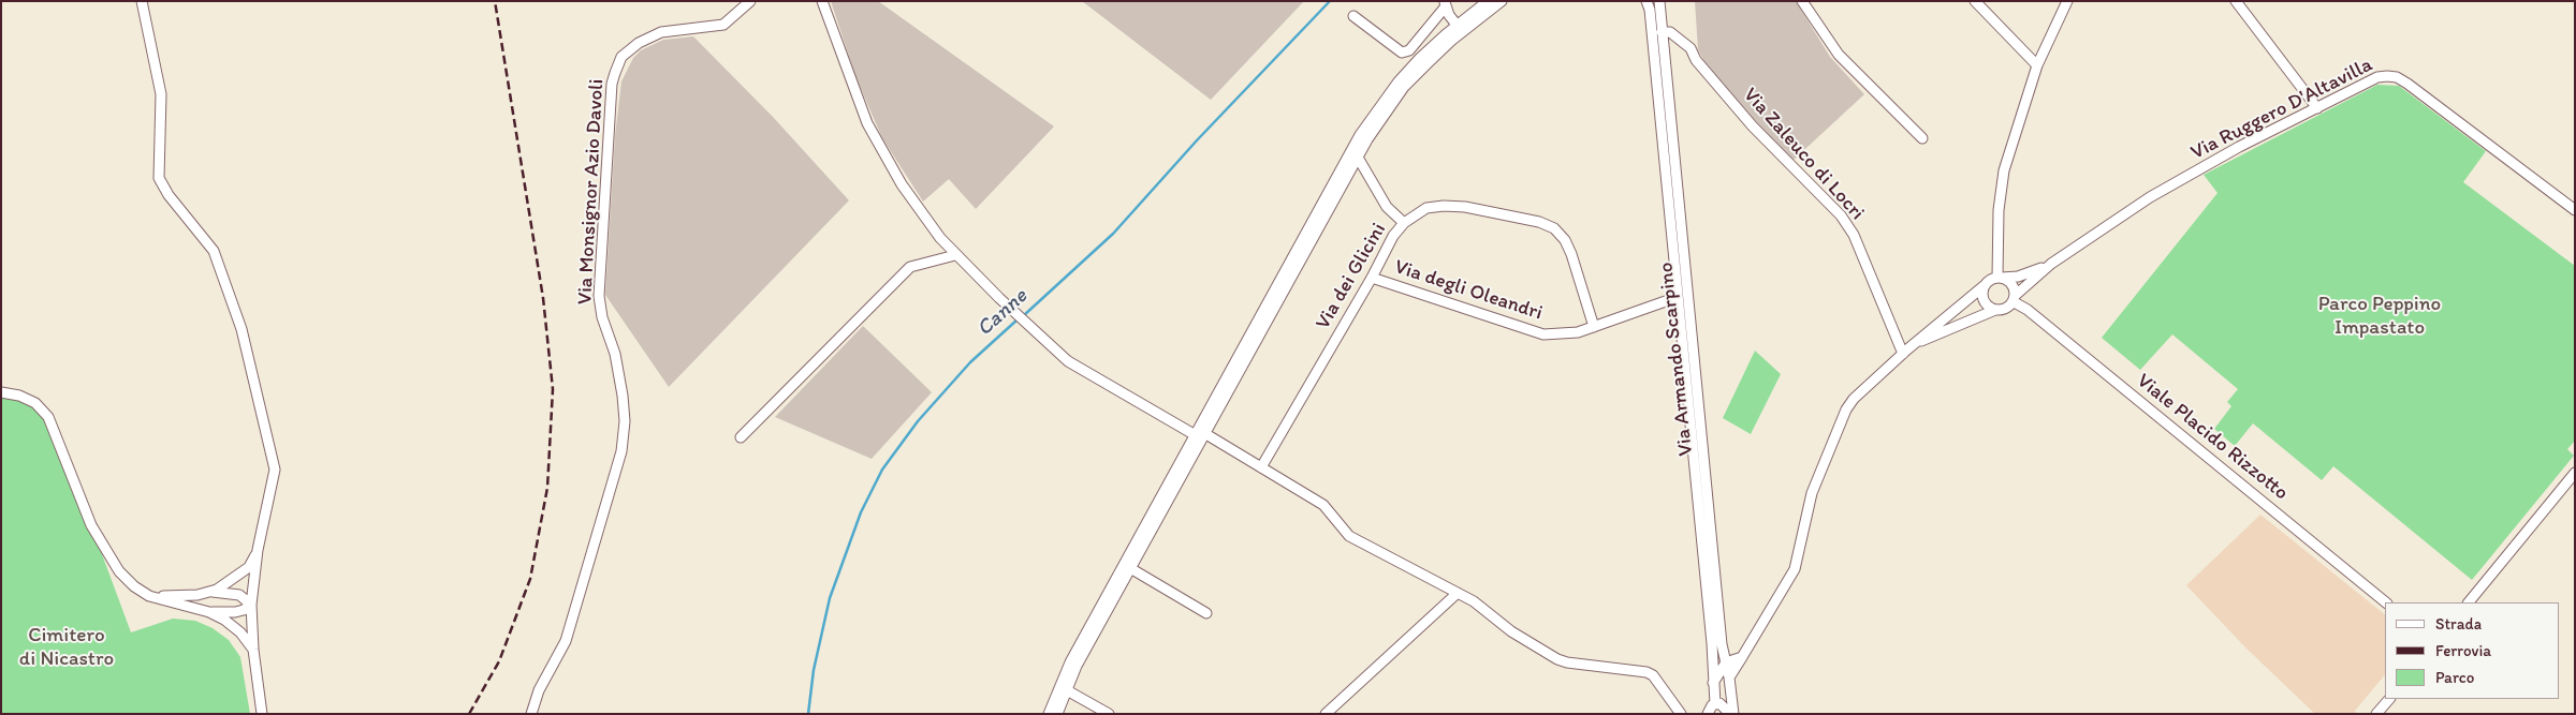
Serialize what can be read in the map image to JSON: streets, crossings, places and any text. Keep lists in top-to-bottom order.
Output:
{
  "streets": {
    "street": [
      "Via Ruggero D'Altavilla",
      "Via Zaleuco di Locri",
      "Via Monsignor Azio Davoli",
      "Via dei Glicini",
      "Via degli Oleandri",
      "Via Armando Scarpino",
      "Viale Placido Rizzotto"
    ]
  },
  "crossings": [
    ["Via Ruggero D'Altavilla", "Viale Placido Rizzotto"],
    ["Via Zaleuco di Locri", "Via Armando Scarpino"],
    ["Via dei Glicini", "Via degli Oleandri"],
    ["Via degli Oleandri", "Via Armando Scarpino"]
  ],
  "water": ["Canne"],
  "parks": ["Parco Peppino Impastato", "Cimitero di Nicastro"],
  "legend": ["Strada", "Ferrovia", "Parco"]
}
